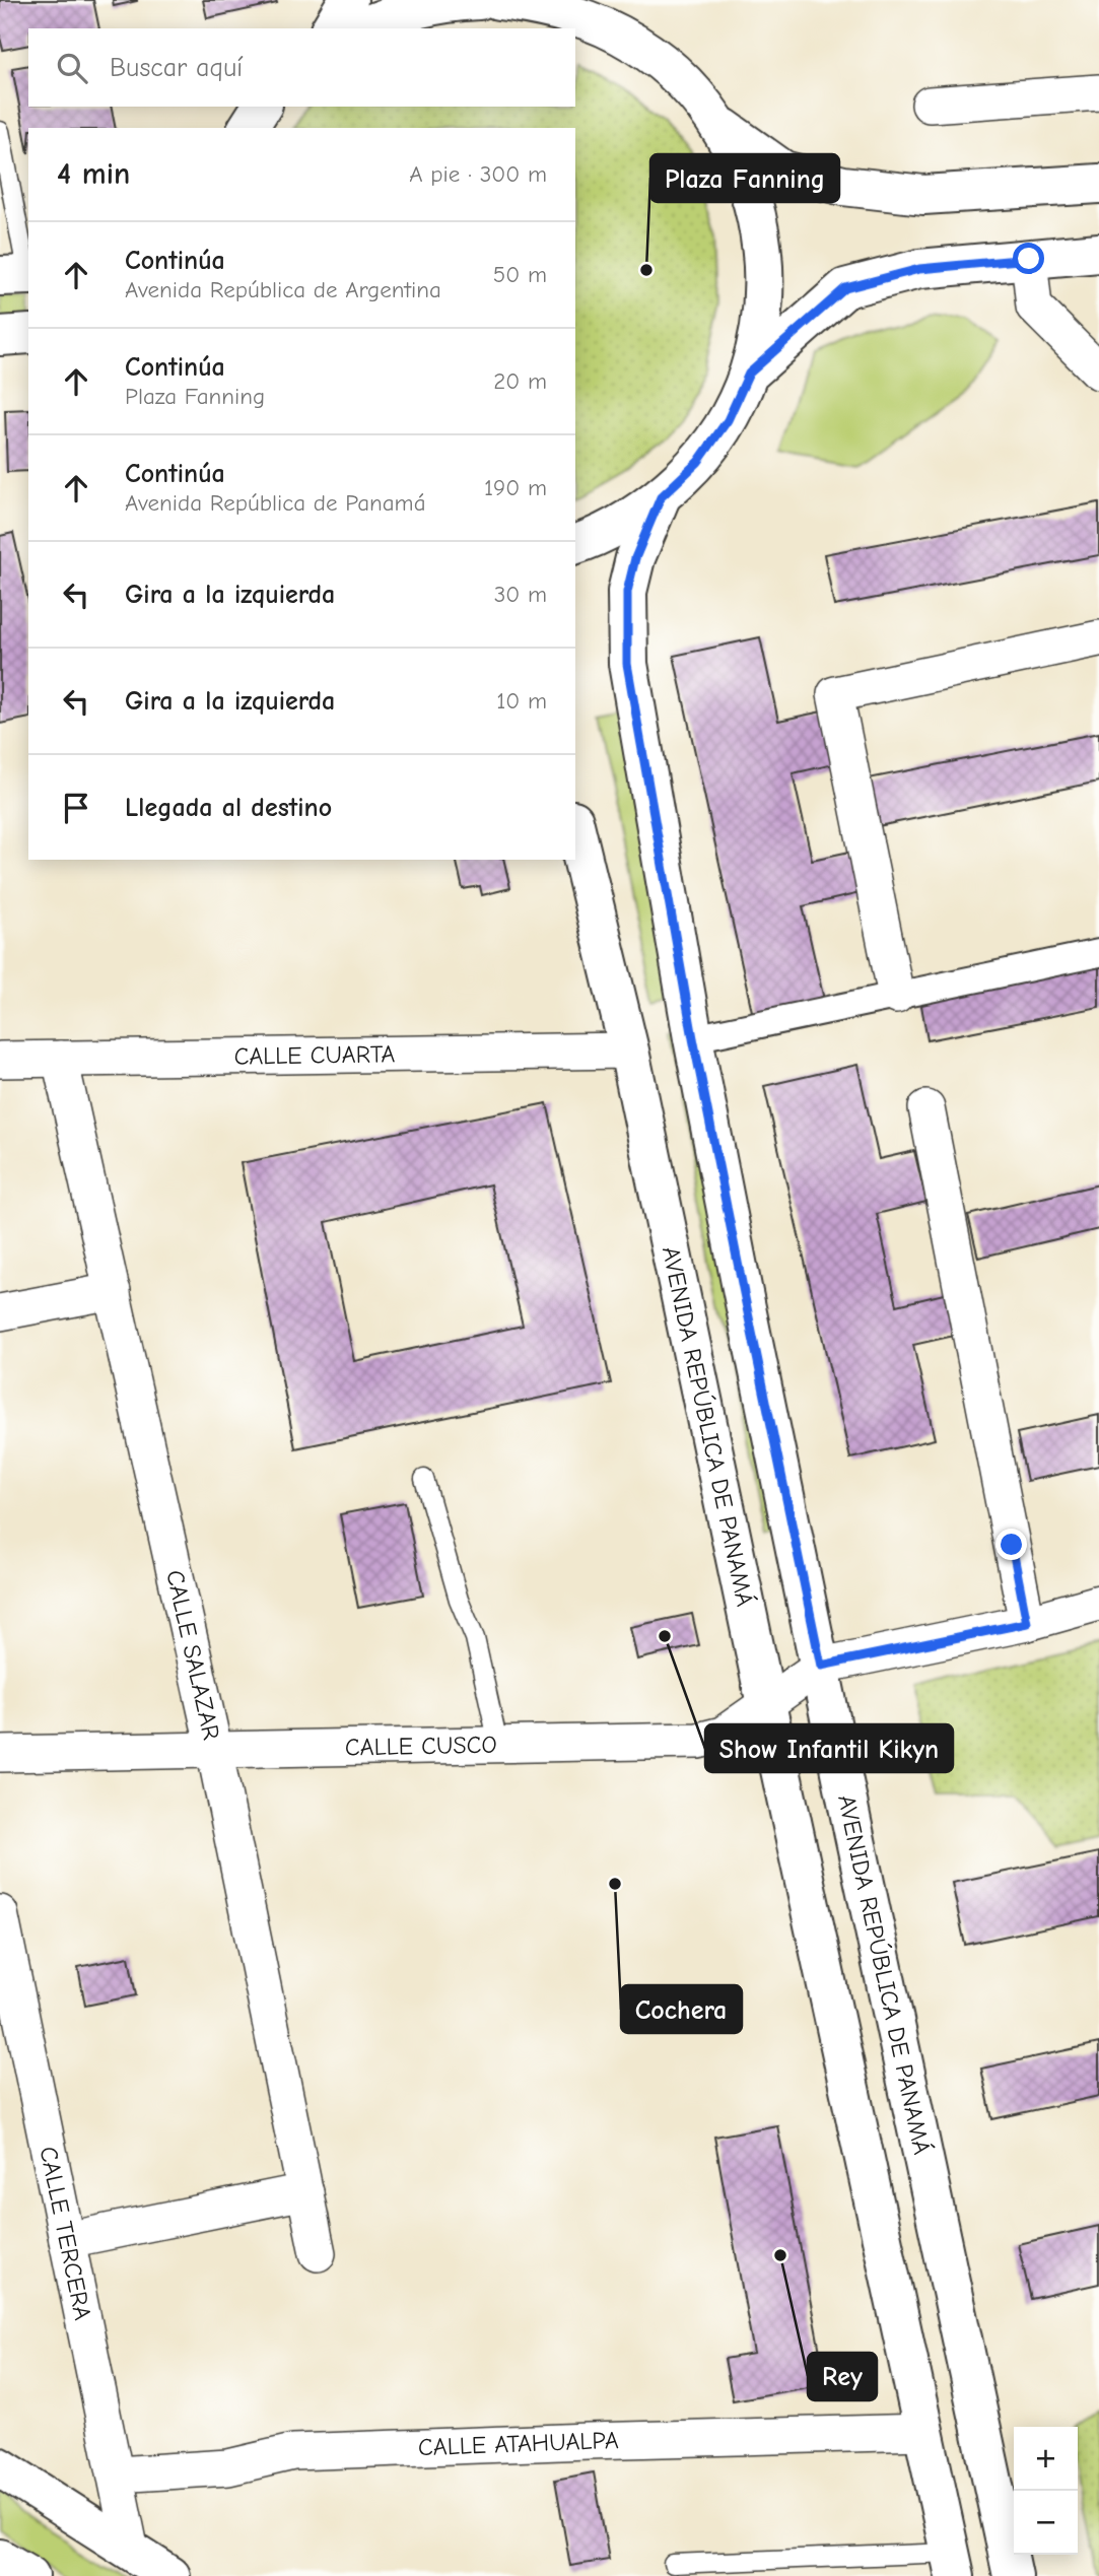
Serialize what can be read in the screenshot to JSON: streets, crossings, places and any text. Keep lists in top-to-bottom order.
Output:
{
  "streets": {
    "main road": ["AVENIDA REPÚBLICA DE PANAMÁ"],
    "street": [
      "CALLE CUARTA",
      "CALLE SALAZAR",
      "CALLE CUSCO",
      "CALLE TERCERA",
      "CALLE ATAHUALPA"
    ]
  },
  "crossings": [
    ["CALLE CUARTA", "AVENIDA REPÚBLICA DE PANAMÁ"],
    ["CALLE CUARTA", "CALLE SALAZAR"],
    ["AVENIDA REPÚBLICA DE PANAMÁ", "CALLE CUSCO"],
    ["AVENIDA REPÚBLICA DE PANAMÁ", "CALLE ATAHUALPA"],
    ["CALLE SALAZAR", "CALLE CUSCO"],
    ["CALLE TERCERA", "CALLE ATAHUALPA"]
  ],
  "places": [
    "Plaza Fanning",
    "Show Infantil Kikyn",
    "Cochera",
    "Rey"
  ],
  "page": {
    "search": "Buscar aquí",
    "heading": ["4 min", "A pie · 300 m"],
    "list": [
      ["Continúa", "Avenida República de Argentina", "50 m"],
      ["Continúa", "Plaza Fanning", "20 m"],
      ["Continúa", "Avenida República de Panamá", "190 m"],
      ["Gira a la izquierda", "30 m"],
      ["Gira a la izquierda", "10 m"],
      "Llegada al destino"
    ],
    "map_buttons": ["+", "−"]
  }
}
